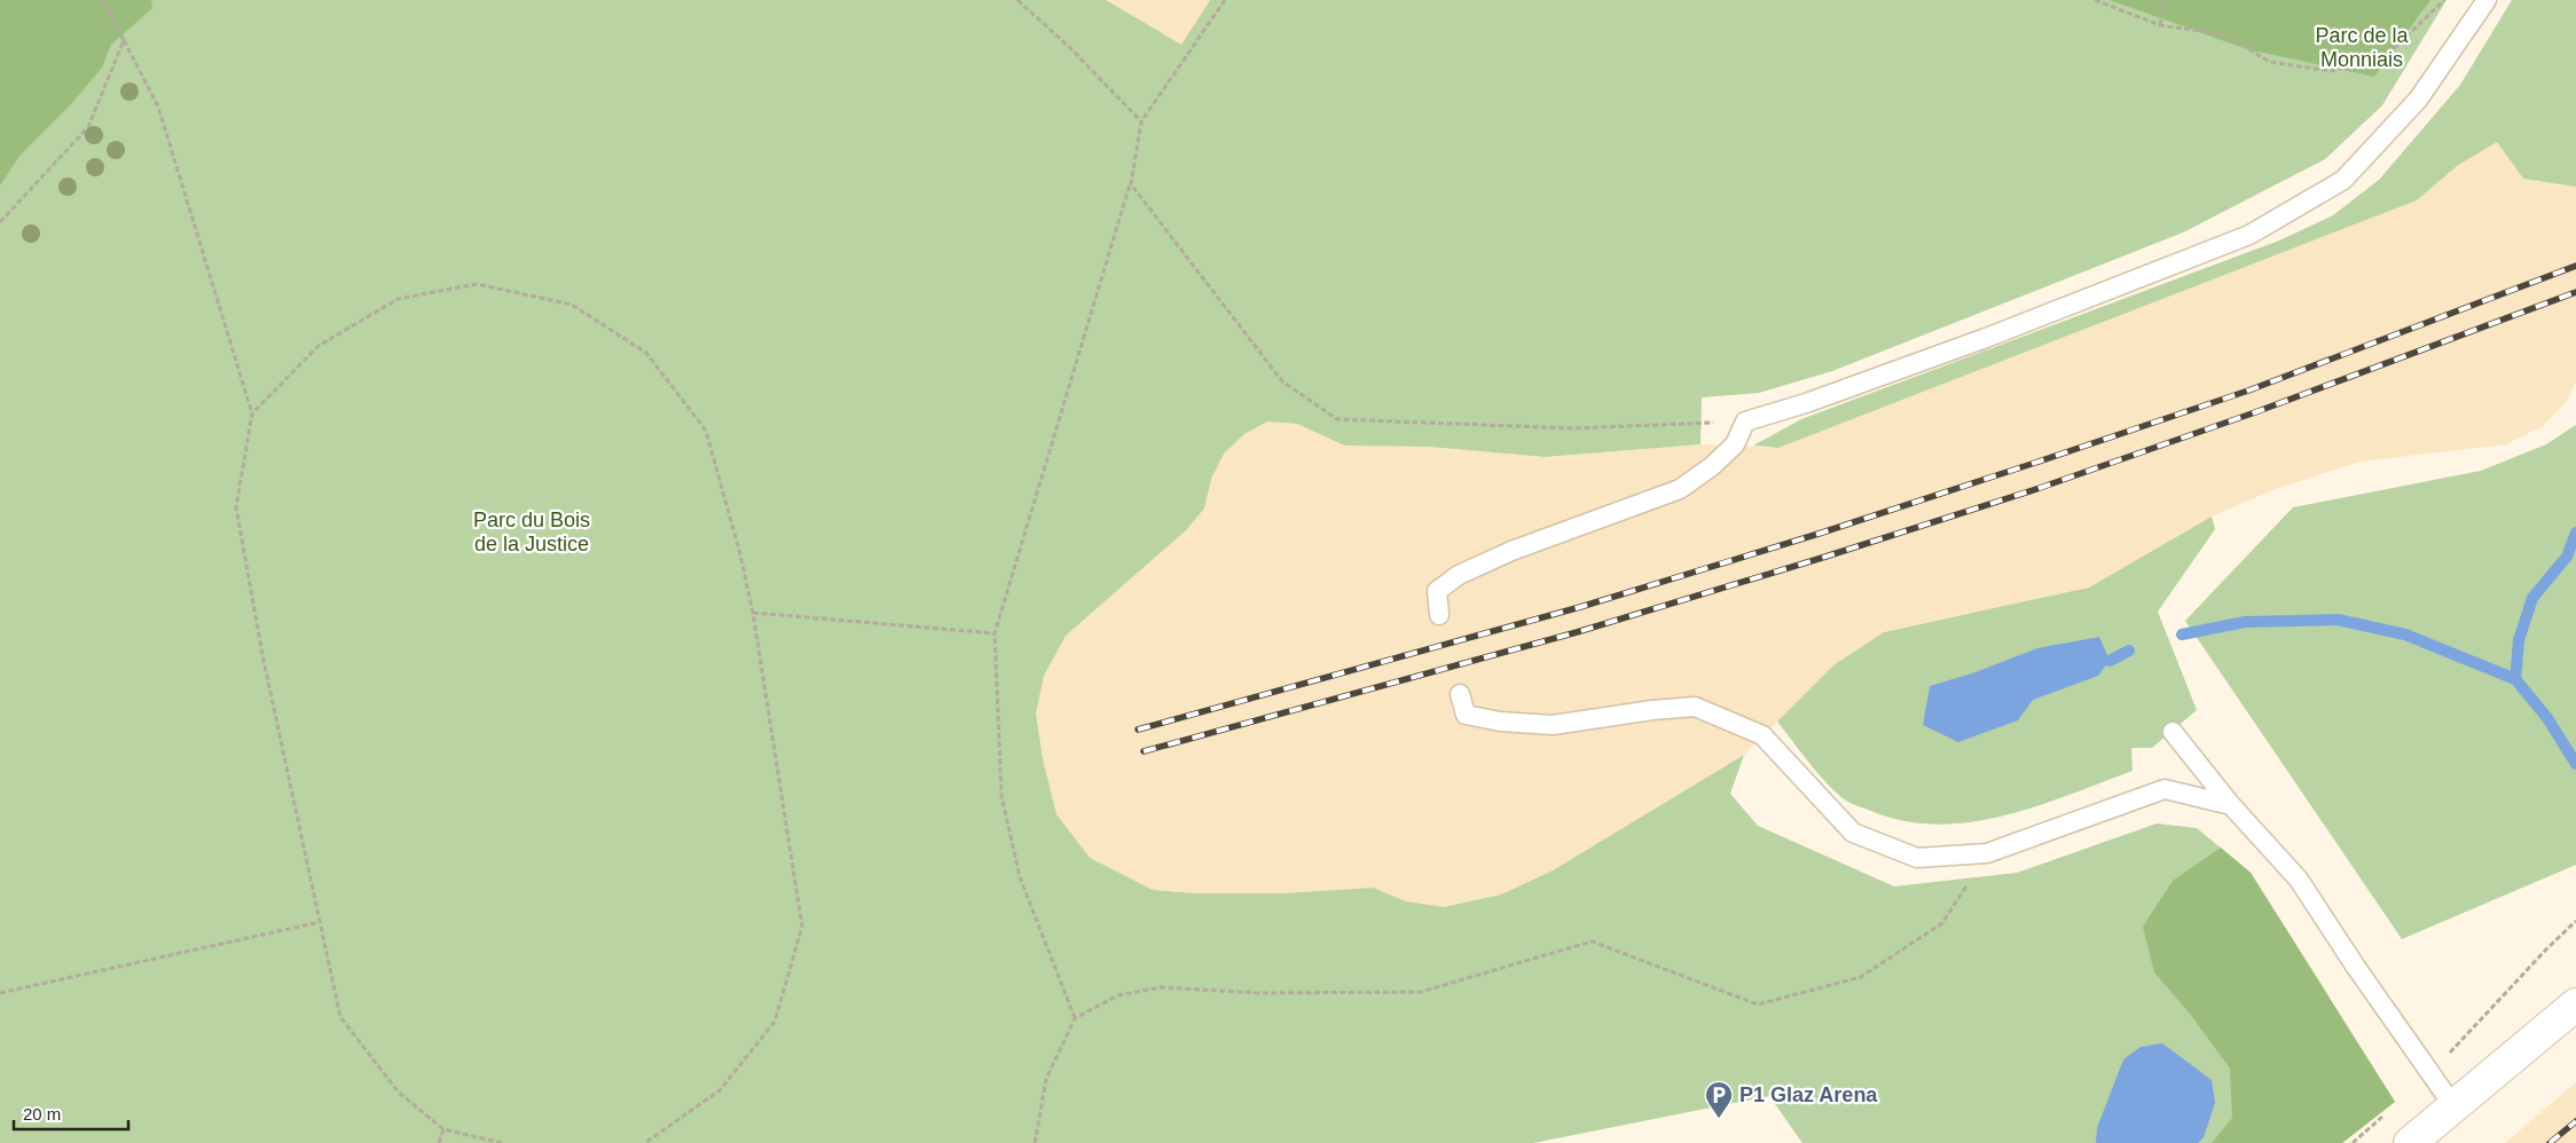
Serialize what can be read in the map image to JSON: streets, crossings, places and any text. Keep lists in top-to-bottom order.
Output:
{
  "parks": ["Parc de la Monniais", "Parc du Bois de la Justice"],
  "places": {
    "parking": ["P1 Glaz Arena"]
  },
  "scale_bar": "20 m"
}
